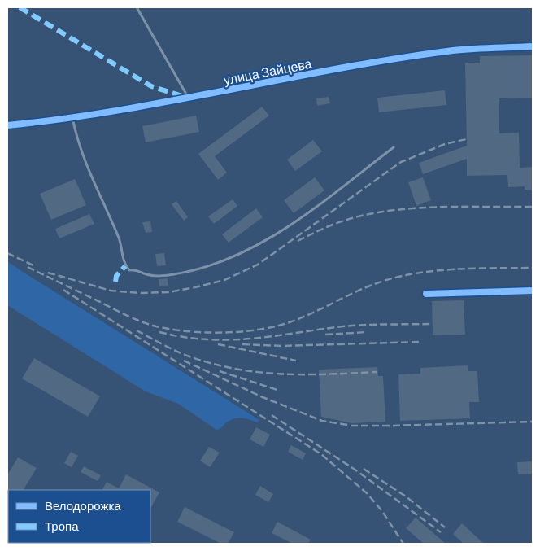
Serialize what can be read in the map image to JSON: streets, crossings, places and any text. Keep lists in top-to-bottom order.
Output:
{
  "streets": {
    "street": ["улица Зайцева"]
  },
  "legend": ["Велодорожка", "Тропа"]
}
